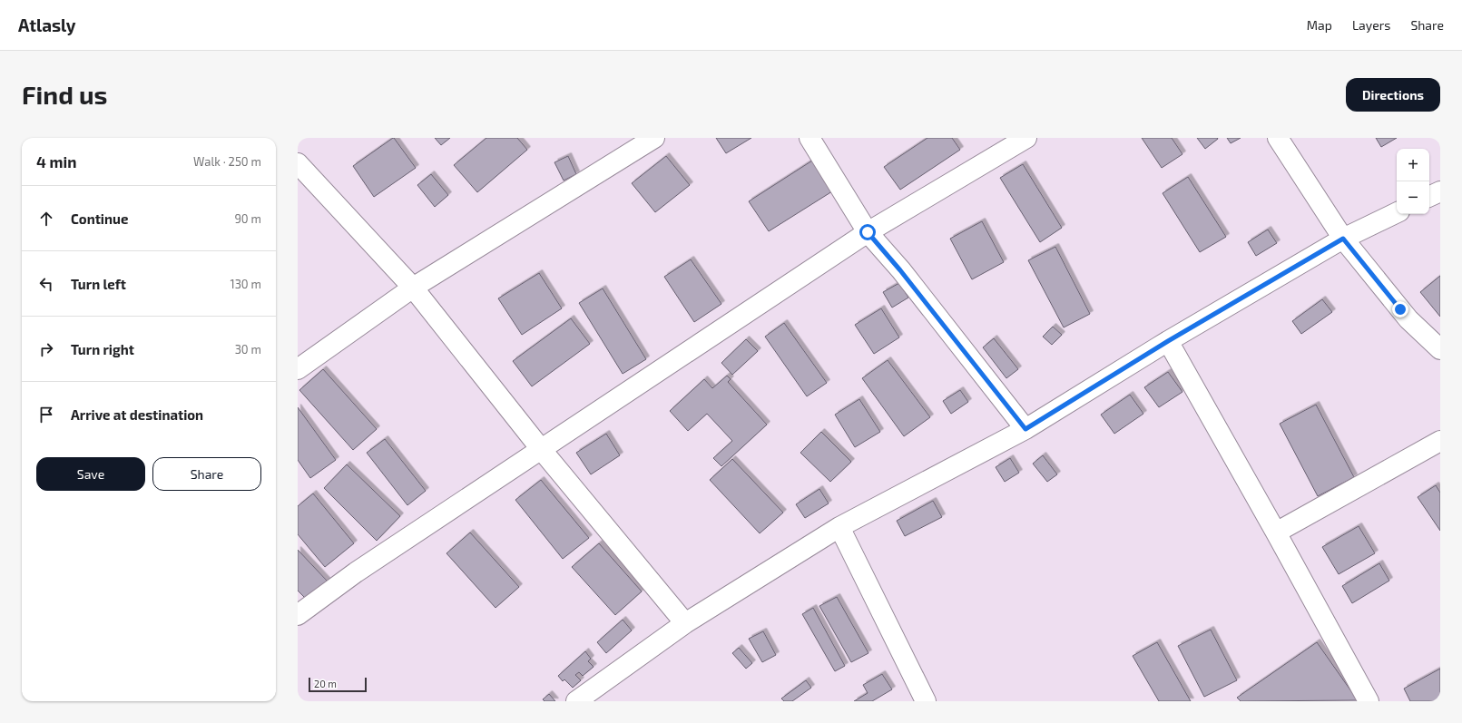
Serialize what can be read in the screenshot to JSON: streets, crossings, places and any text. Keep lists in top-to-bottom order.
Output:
{
  "scale_bar": "20 m",
  "page": {
    "header": "Atlasly",
    "nav": ["Map", "Layers", "Share"],
    "buttons": [
      "Directions",
      ["Save", "Share"]
    ],
    "title": "Find us",
    "heading": ["4 min", "Walk · 250 m"],
    "map_buttons": ["+", "−"],
    "list": [
      ["Continue", "90 m"],
      ["Turn left", "130 m"],
      ["Turn right", "30 m"],
      "Arrive at destination"
    ],
    "scale": "20 m"
  }
}
